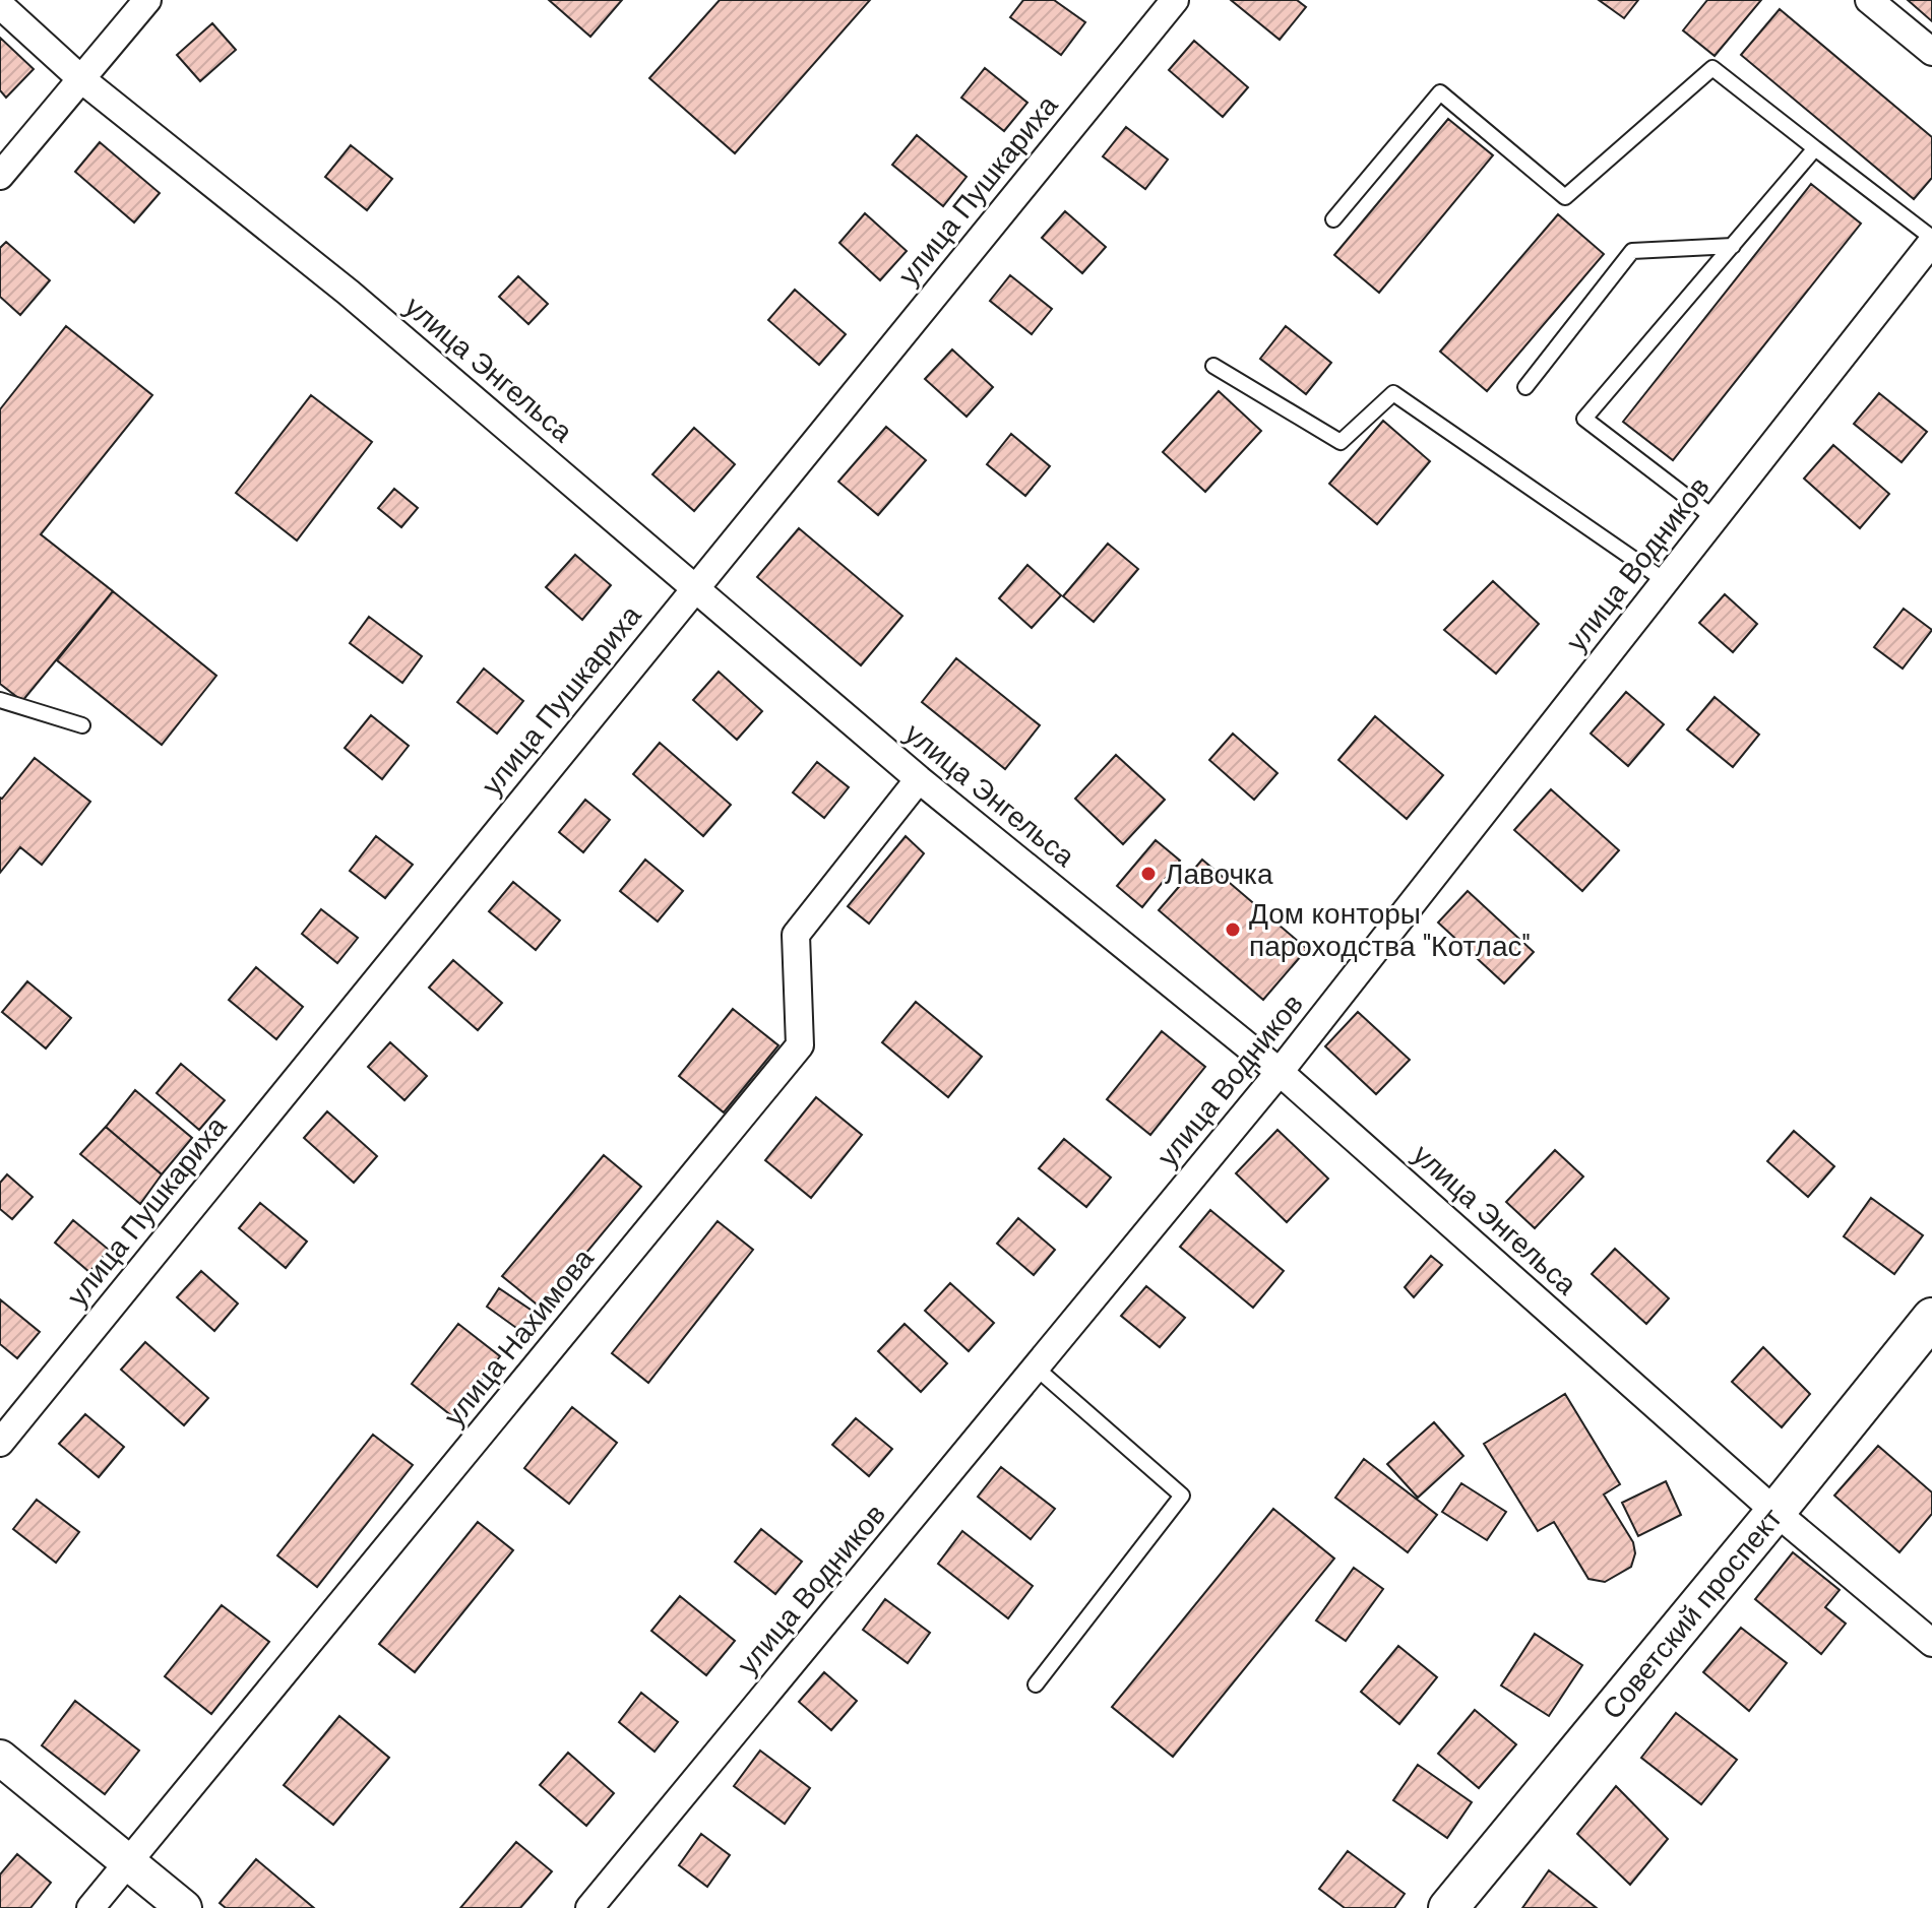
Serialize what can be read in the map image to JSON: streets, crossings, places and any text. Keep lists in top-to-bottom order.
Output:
{
  "streets": {
    "main road": ["Советский проспект"],
    "street": [
      "улица Пушкариха",
      "улица Энгельса",
      "улица Водников",
      "улица Нахимова"
    ]
  },
  "crossings": [
    ["улица Пушкариха", "улица Энгельса"],
    ["улица Энгельса", "улица Водников"],
    ["улица Энгельса", "улица Нахимова"],
    ["улица Энгельса", "Советский проспект"]
  ],
  "places": ["Лавочка", "Дом конторы пароходства \"Котлас\""]
}
